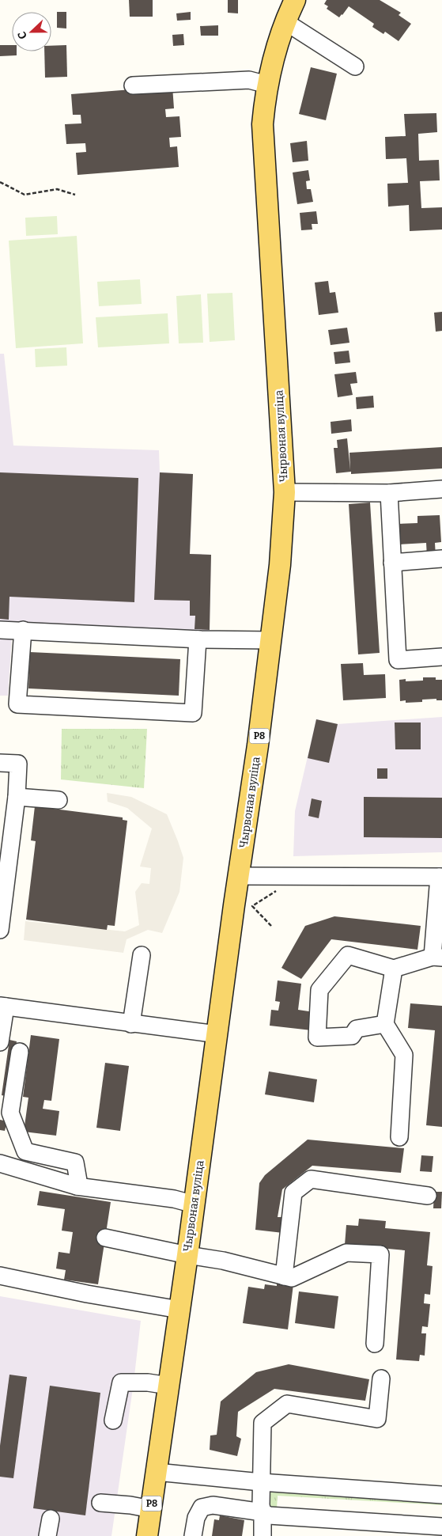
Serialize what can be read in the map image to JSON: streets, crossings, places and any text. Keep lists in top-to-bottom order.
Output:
{
  "streets": {
    "main road": ["Чырвоная вуліца", "Р8"]
  },
  "north": "left"
}
